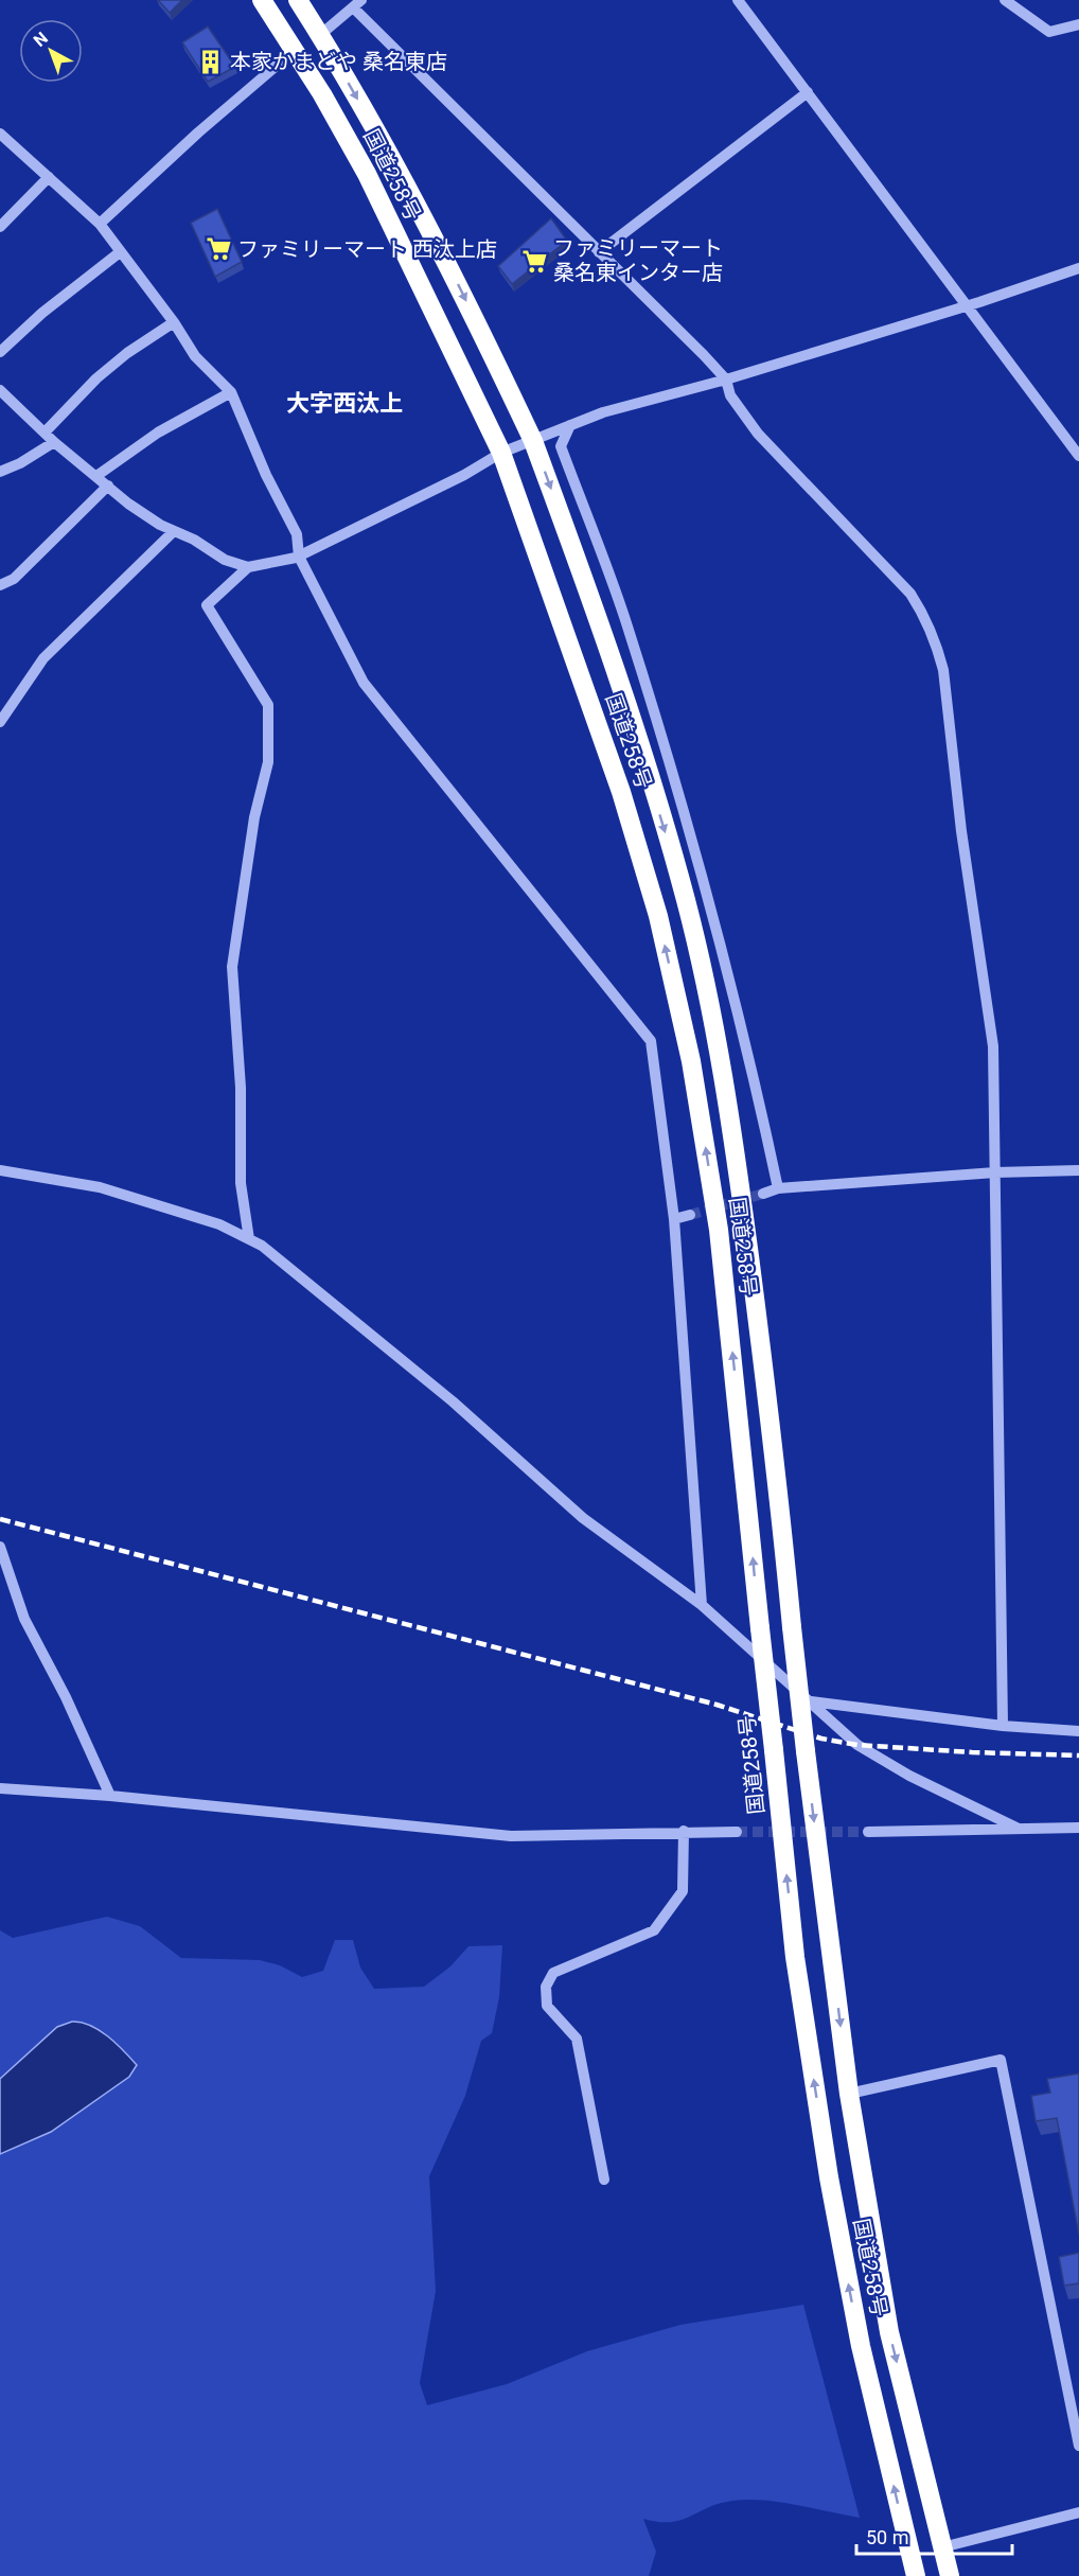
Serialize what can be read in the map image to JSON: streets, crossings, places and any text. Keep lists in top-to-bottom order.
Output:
{
  "streets": {
    "highway": ["国道258号"]
  },
  "districts": ["大字西汰上"],
  "places": {
    "building": ["本家かまどや 桑名東店"],
    "supermarket": ["ファミリーマート 西汰上店", "ファミリーマート 桑名東インター店"]
  },
  "scale_bar": "50 m",
  "north": "top left"
}
